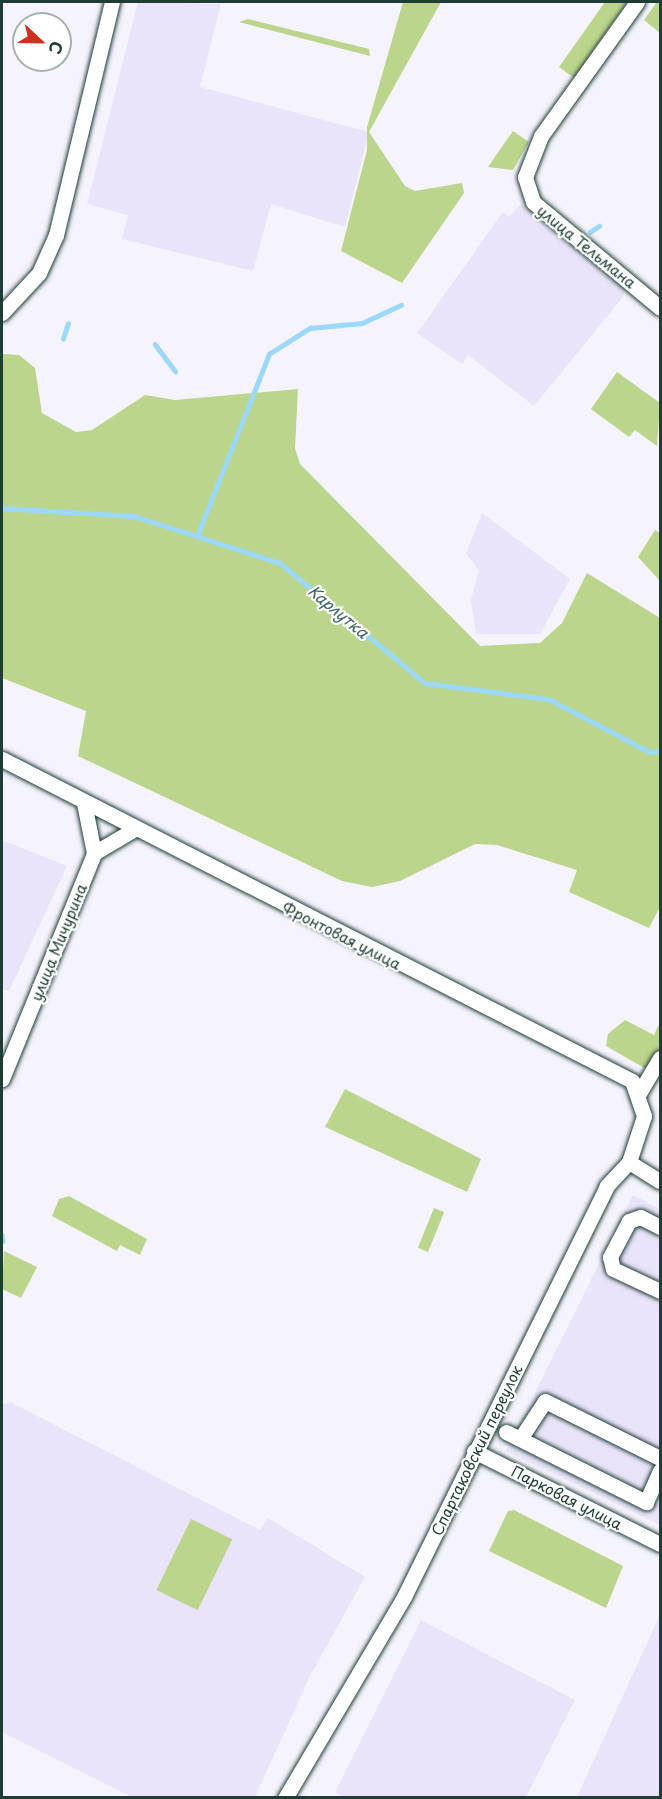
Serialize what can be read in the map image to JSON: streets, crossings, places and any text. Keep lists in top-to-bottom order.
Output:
{
  "streets": {
    "street": [
      "улица Тельмана",
      "Фронтовая улица",
      "улица Мичурина",
      "Спартаковский переулок",
      "Парковая улица"
    ]
  },
  "crossings": [
    ["Фронтовая улица", "Спартаковский переулок"],
    ["Спартаковский переулок", "Парковая улица"]
  ],
  "water": ["Карлутка"],
  "north": "right"
}
